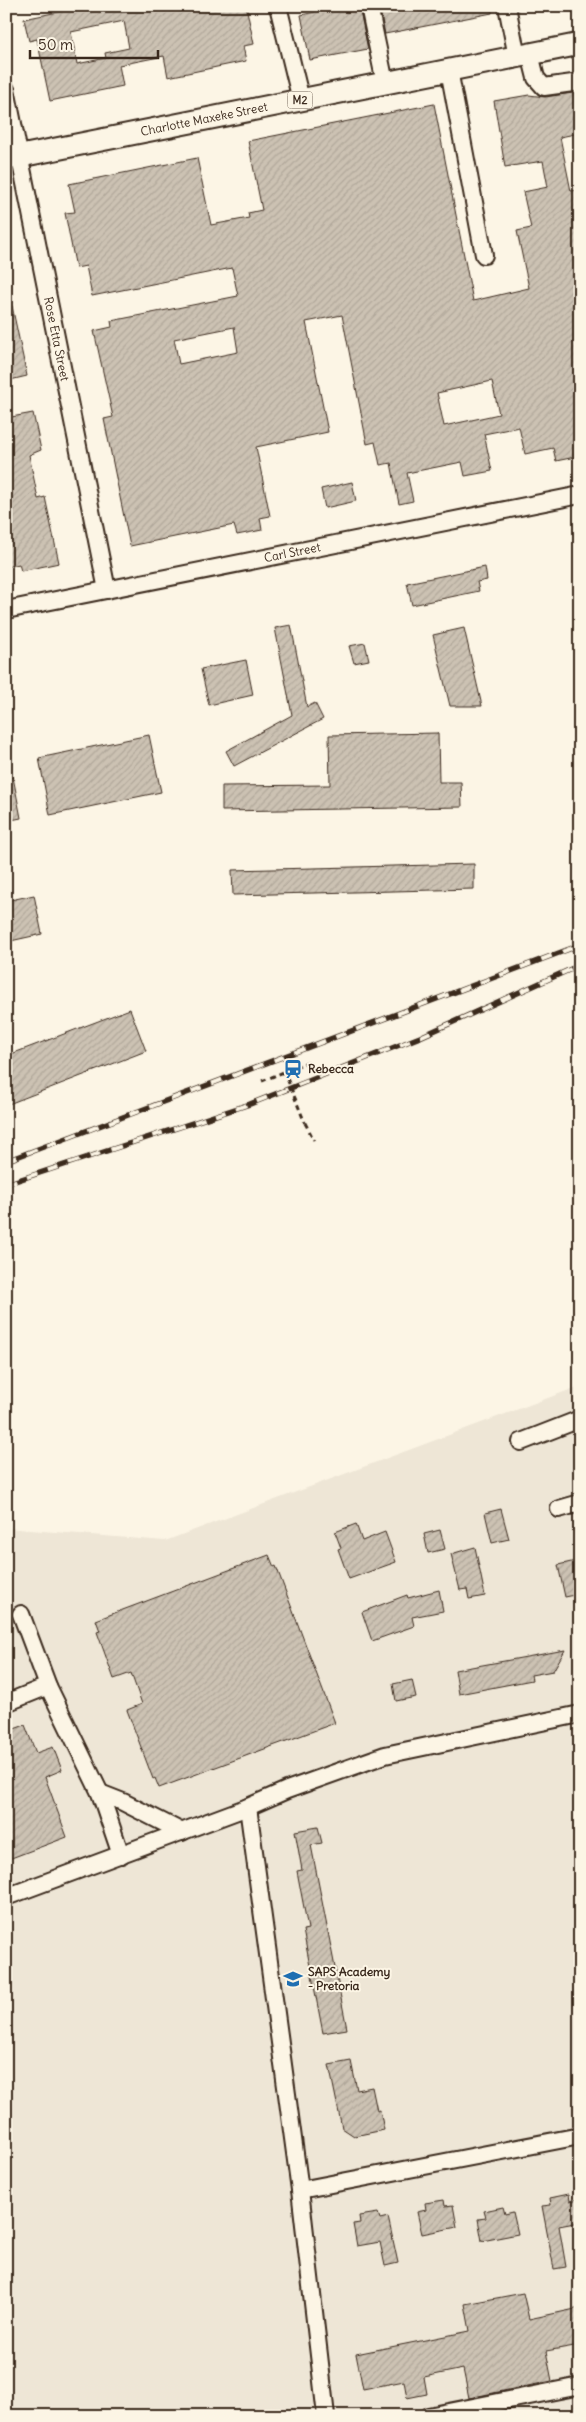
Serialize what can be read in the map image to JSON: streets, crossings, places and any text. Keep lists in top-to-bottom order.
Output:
{
  "streets": {
    "main road": ["M2", "Charlotte Maxeke Street"],
    "street": ["Rose Etta Street", "Carl Street"]
  },
  "crossings": [
    ["Charlotte Maxeke Street", "Rose Etta Street"],
    ["Rose Etta Street", "Carl Street"]
  ],
  "places": {
    "station": ["Rebecca"],
    "school or university": ["SAPS Academy - Pretoria"]
  },
  "scale_bar": "50 m"
}
